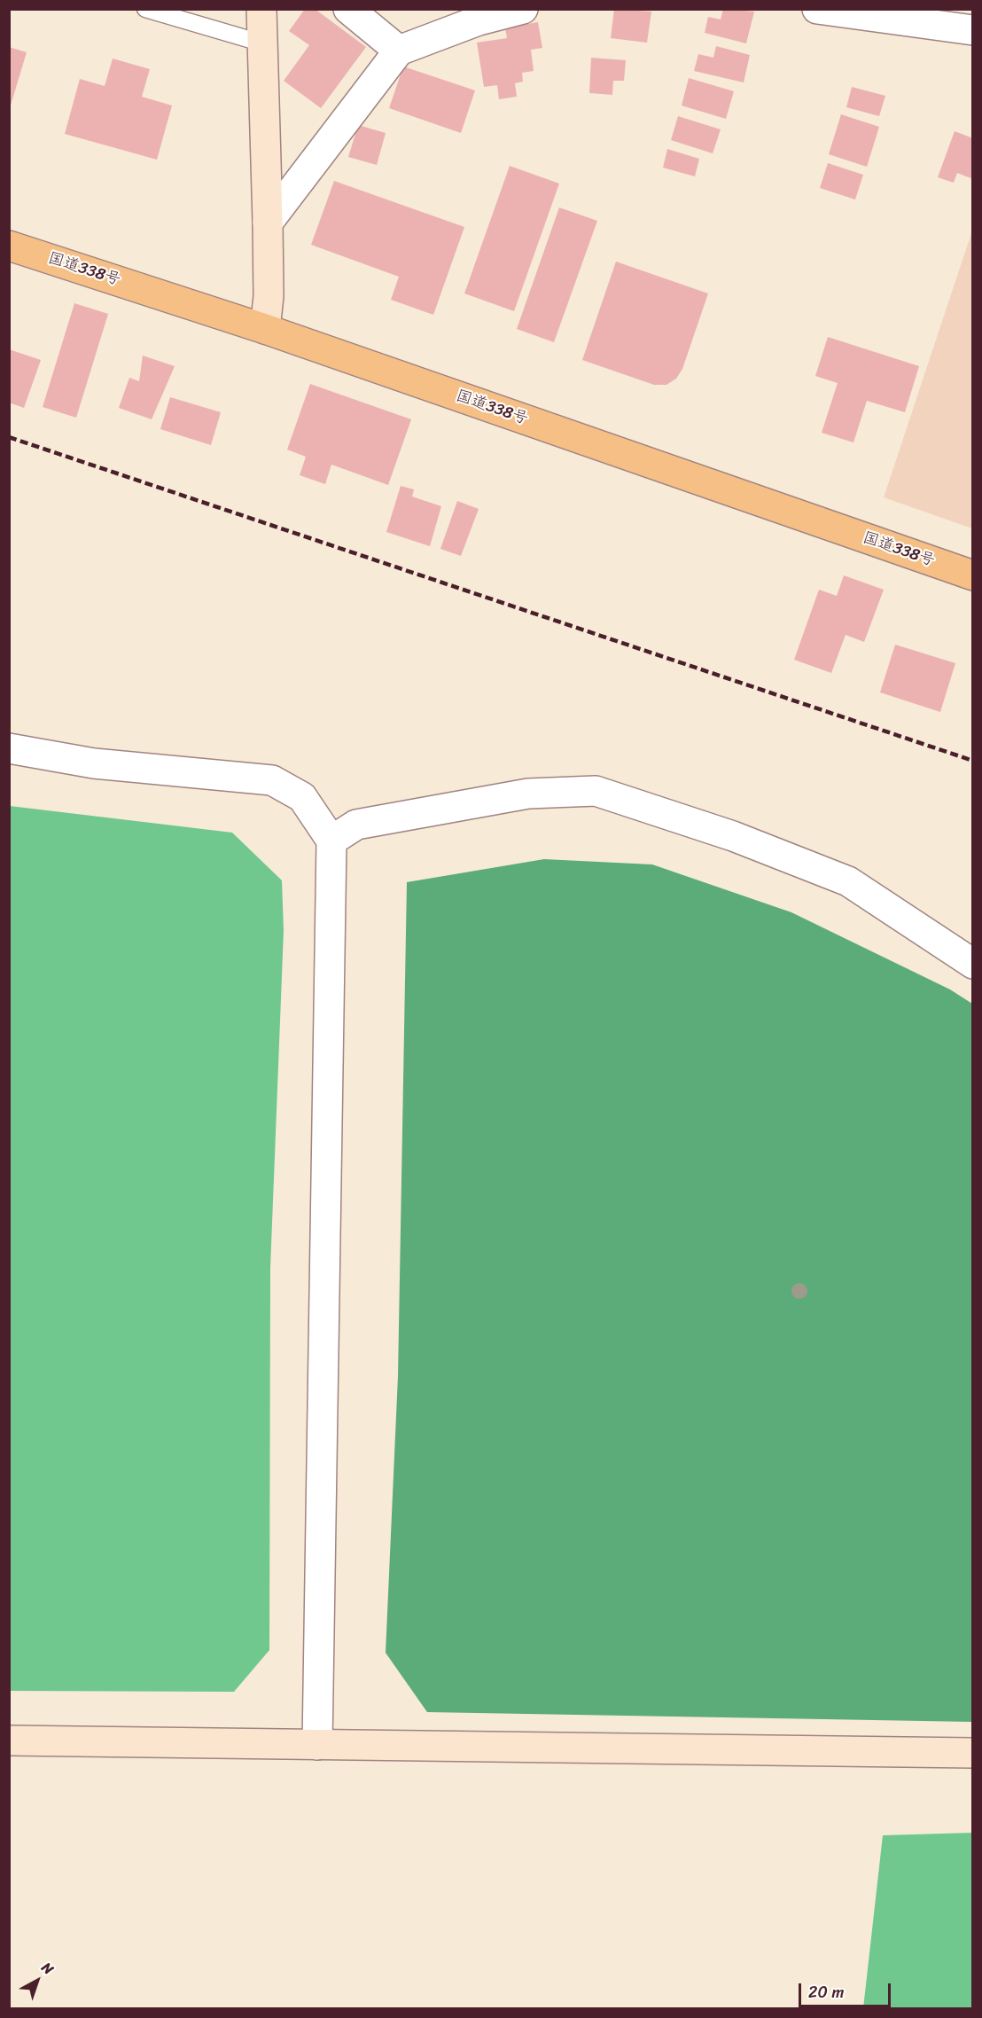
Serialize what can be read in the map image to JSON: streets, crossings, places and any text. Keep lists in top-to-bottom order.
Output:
{
  "streets": {
    "highway": ["国道338号"]
  },
  "scale_bar": "20 m",
  "north": "top right"
}
